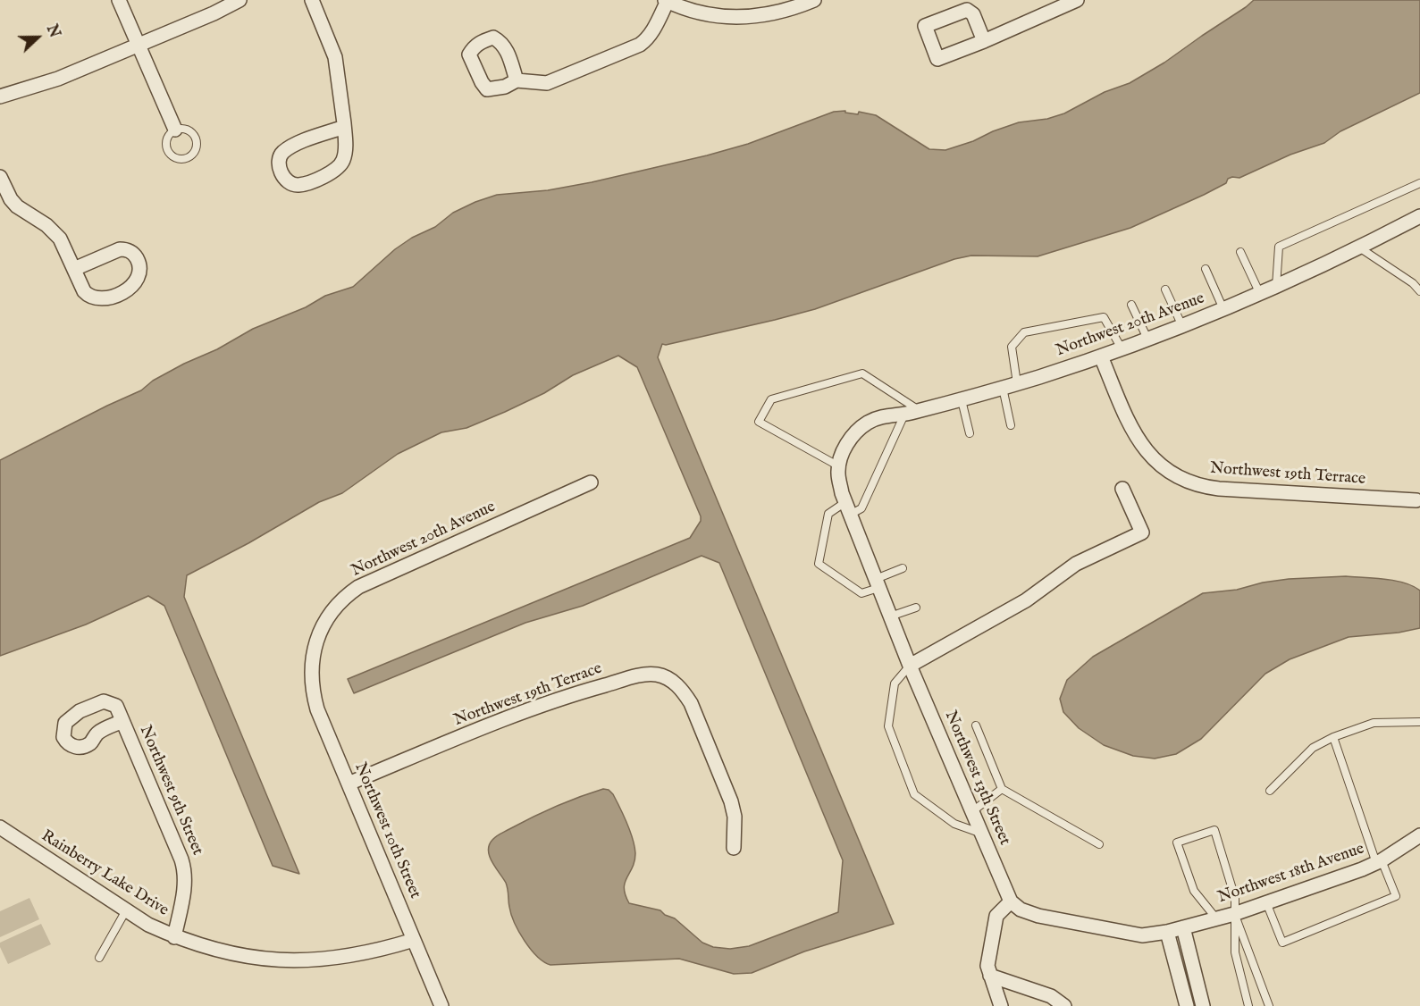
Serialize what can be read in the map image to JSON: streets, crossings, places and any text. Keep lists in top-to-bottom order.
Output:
{
  "streets": {
    "street": [
      "Northwest 20th Avenue",
      "Northwest 19th Terrace",
      "Northwest 13th Street",
      "Northwest 9th Street",
      "Northwest 10th Street",
      "Rainberry Lake Drive",
      "Northwest 18th Avenue"
    ]
  },
  "crossings": [
    ["Northwest 20th Avenue", "Northwest 19th Terrace"],
    ["Northwest 20th Avenue", "Northwest 13th Street"],
    ["Northwest 20th Avenue", "Northwest 10th Street"],
    ["Northwest 19th Terrace", "Northwest 10th Street"],
    ["Northwest 9th Street", "Rainberry Lake Drive"],
    ["Northwest 10th Street", "Rainberry Lake Drive"]
  ],
  "north": "right"
}
